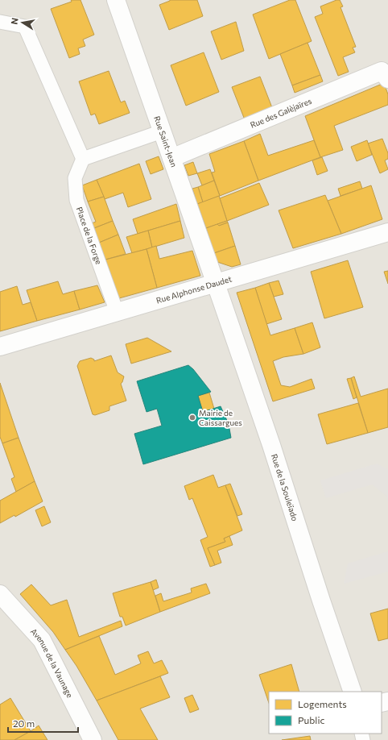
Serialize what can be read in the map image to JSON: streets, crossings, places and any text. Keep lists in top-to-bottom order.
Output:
{
  "streets": {
    "street": [
      "Rue des Galèjaïres",
      "Rue Saint-Jean",
      "Rue Alphonse Daudet",
      "Rue de la Souleïado",
      "Avenue de la Vaunage"
    ],
    "lane": ["Place de la Forge"]
  },
  "crossings": [
    ["Rue des Galèjaïres", "Rue Saint-Jean"],
    ["Rue Saint-Jean", "Rue Alphonse Daudet"],
    ["Rue Saint-Jean", "Rue de la Souleïado"],
    ["Place de la Forge", "Rue Alphonse Daudet"],
    ["Rue Alphonse Daudet", "Rue de la Souleïado"]
  ],
  "places": ["Mairie de Caissargues"],
  "legend": ["Logements", "Public"],
  "scale_bar": "20 m",
  "north": "left"
}
